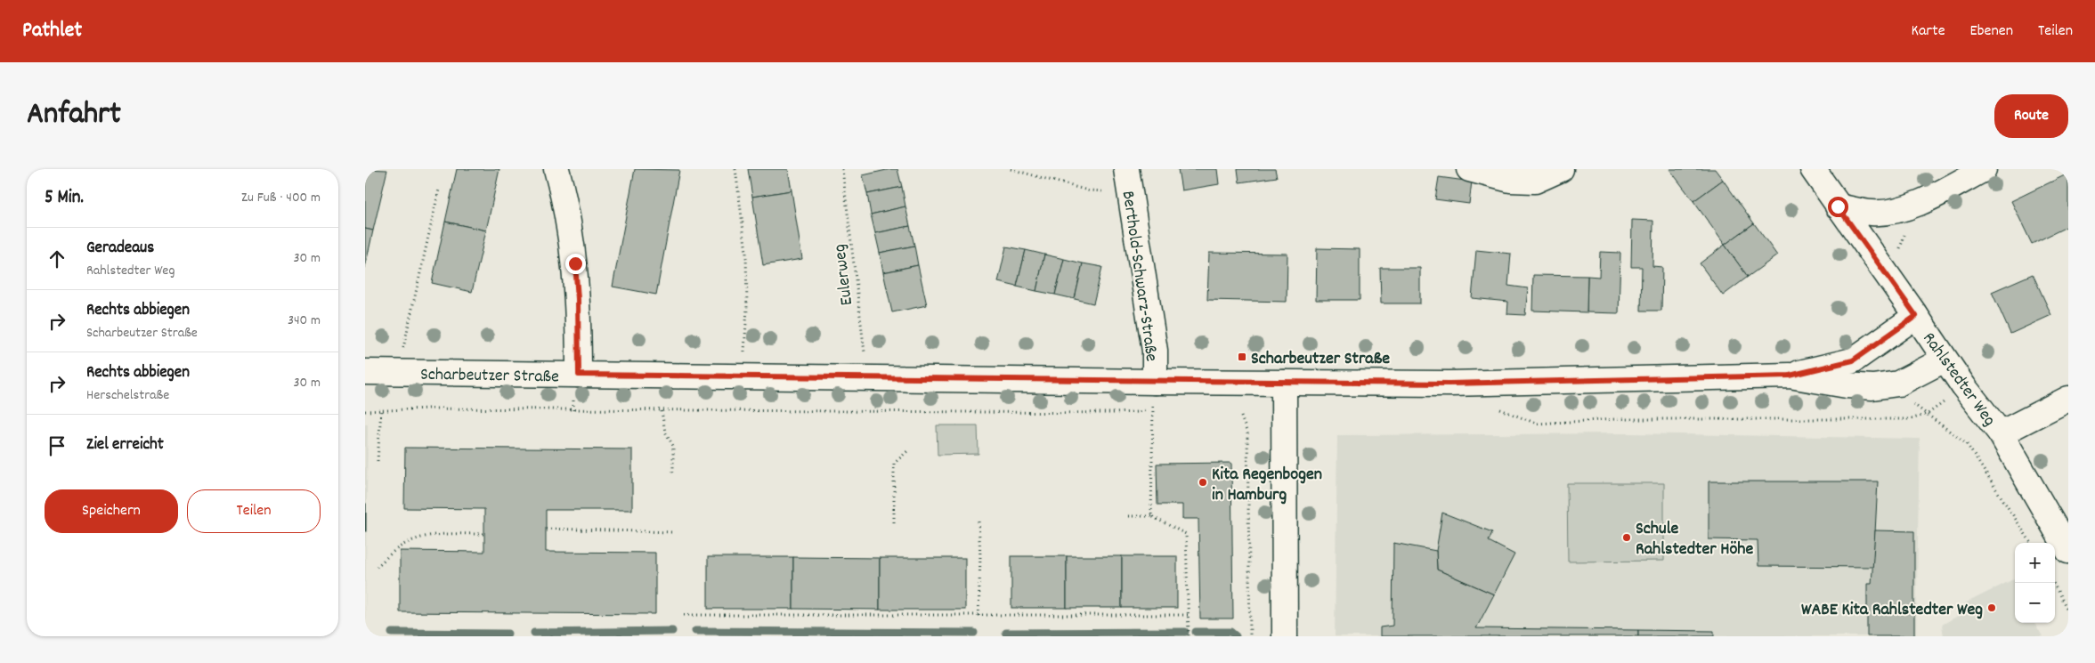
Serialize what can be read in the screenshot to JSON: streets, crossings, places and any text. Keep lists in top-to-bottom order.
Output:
{
  "streets": {
    "main road": ["Berthold-Schwarz-Straße", "Scharbeutzer Straße", "Rahlstedter Weg"],
    "path": ["Eulerweg"]
  },
  "crossings": [
    ["Eulerweg", "Scharbeutzer Straße"],
    ["Berthold-Schwarz-Straße", "Scharbeutzer Straße"],
    ["Scharbeutzer Straße", "Rahlstedter Weg"]
  ],
  "places": {
    "transit": ["Scharbeutzer Straße"],
    "other": ["Kita Regenbogen in Hamburg", "Schule Rahlstedter Höhe", "WABE Kita Rahlstedter Weg"]
  },
  "page": {
    "header": "Pathlet",
    "nav": ["Karte", "Ebenen", "Teilen"],
    "title": "Anfahrt",
    "buttons": [
      "Route",
      ["Speichern", "Teilen"]
    ],
    "heading": ["5 Min.", "Zu Fuß · 400 m"],
    "list": [
      ["Geradeaus", "Rahlstedter Weg", "30 m"],
      ["Rechts abbiegen", "Scharbeutzer Straße", "340 m"],
      ["Rechts abbiegen", "Herschelstraße", "30 m"],
      "Ziel erreicht"
    ],
    "map_buttons": ["+", "−"]
  }
}
